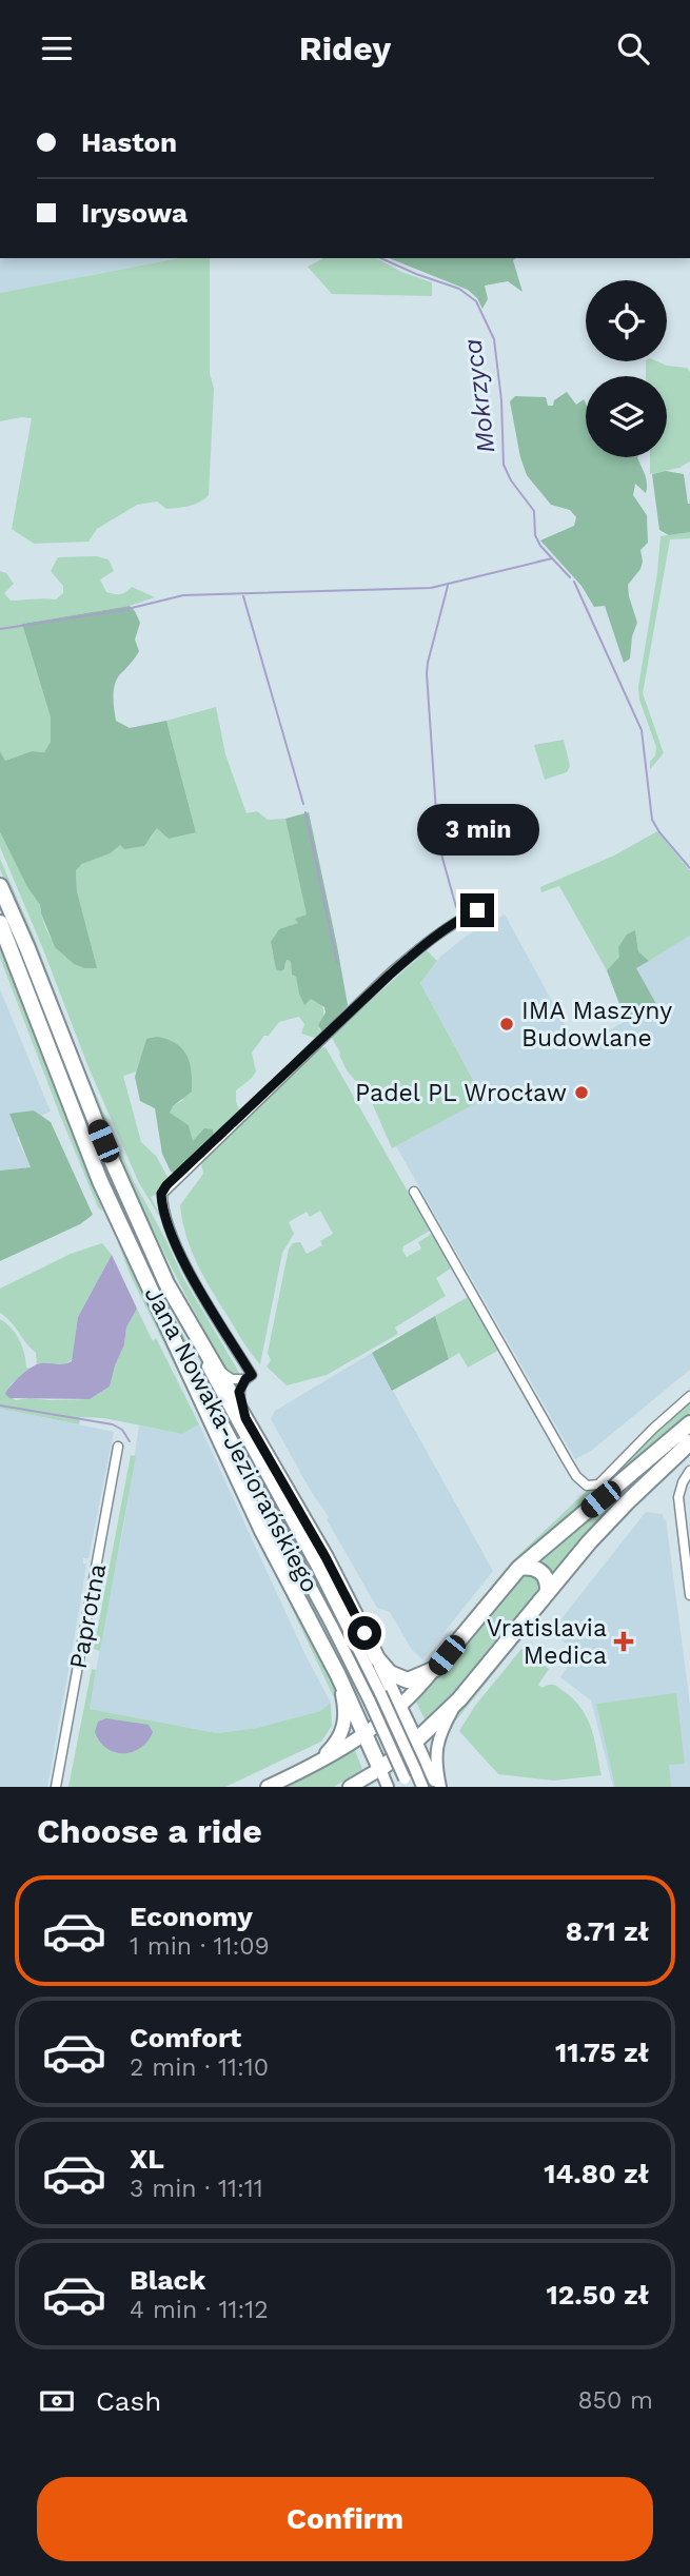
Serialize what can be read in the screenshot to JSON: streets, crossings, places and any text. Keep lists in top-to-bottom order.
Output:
{
  "streets": {
    "main road": ["Jana Nowaka-Jeziorańskiego"],
    "street": ["Paprotna"]
  },
  "water": ["Mokrzyca"],
  "places": {
    "other": ["IMA Maszyny Budowlane", "Padel PL Wrocław"],
    "health": ["Vratislavia Medica"]
  },
  "page": {
    "header": "Ridey",
    "banner": ["Haston", "Irysowa"],
    "bubble": "3 min",
    "heading": "Choose a ride",
    "list": [
      {
        "name": "Economy",
        "note": "1 min · 11:09",
        "value": "8.71 zł"
      },
      {
        "name": "Comfort",
        "note": "2 min · 11:10",
        "value": "11.75 zł"
      },
      {
        "name": "XL",
        "note": "3 min · 11:11",
        "value": "14.80 zł"
      },
      {
        "name": "Black",
        "note": "4 min · 11:12",
        "value": "12.50 zł"
      }
    ],
    "pay": ["Cash", "850 m"],
    "buttons": "Confirm"
  }
}
